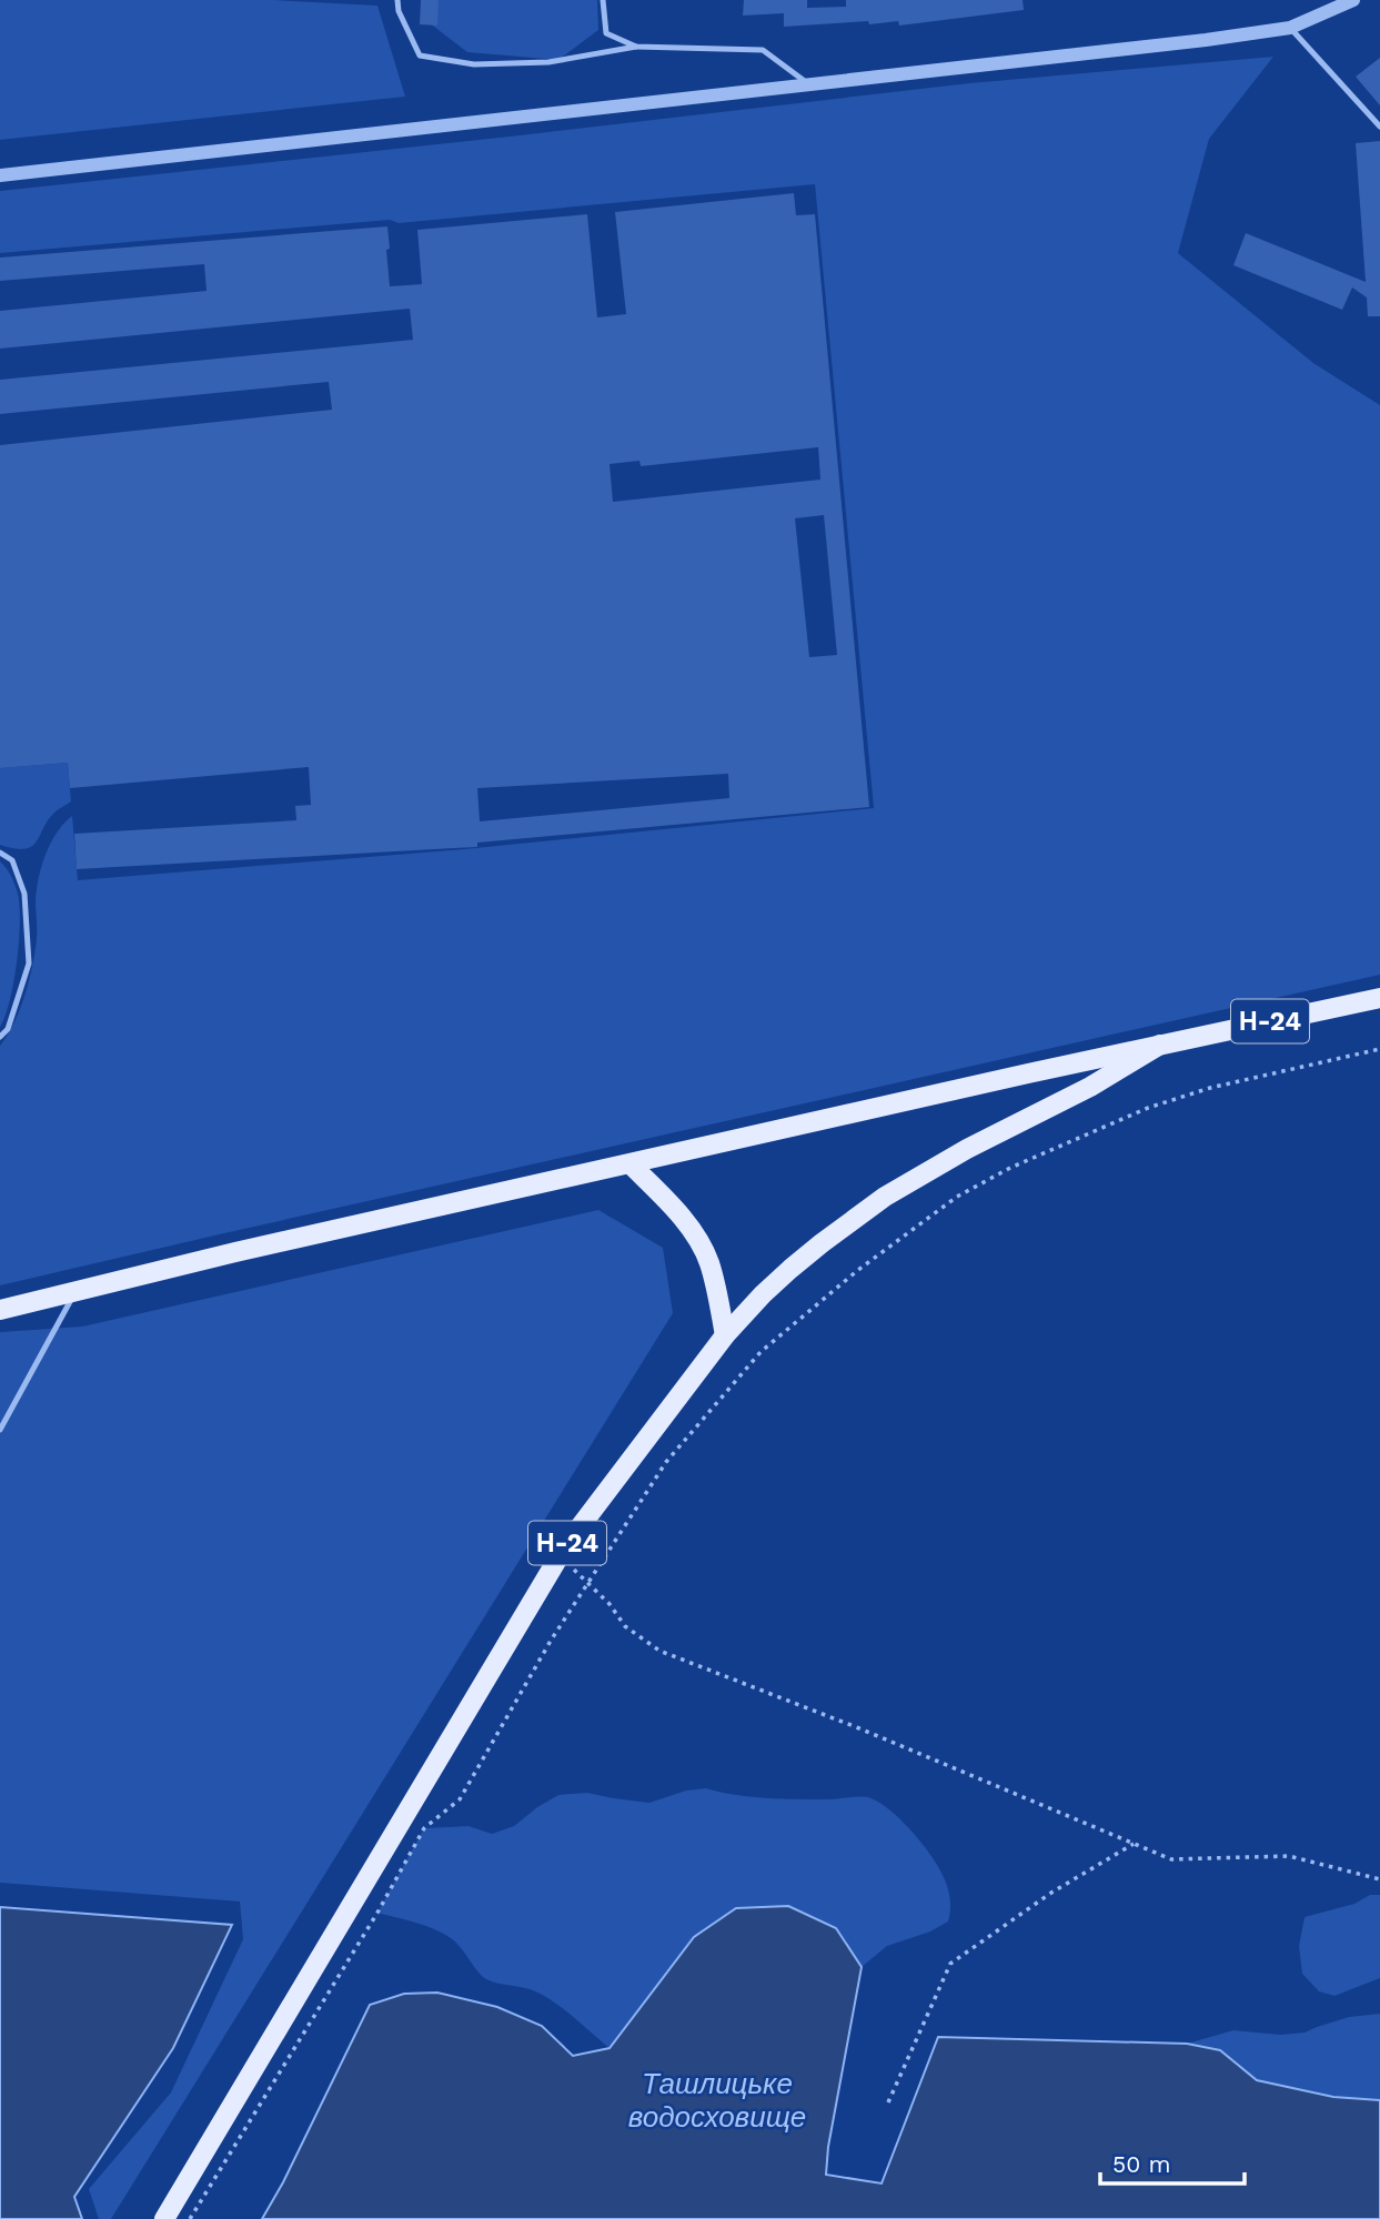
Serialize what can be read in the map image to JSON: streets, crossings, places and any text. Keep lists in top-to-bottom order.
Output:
{
  "streets": {
    "main road": ["Н-24"]
  },
  "water": ["Ташлицьке водосховище"],
  "scale_bar": "50 m"
}
